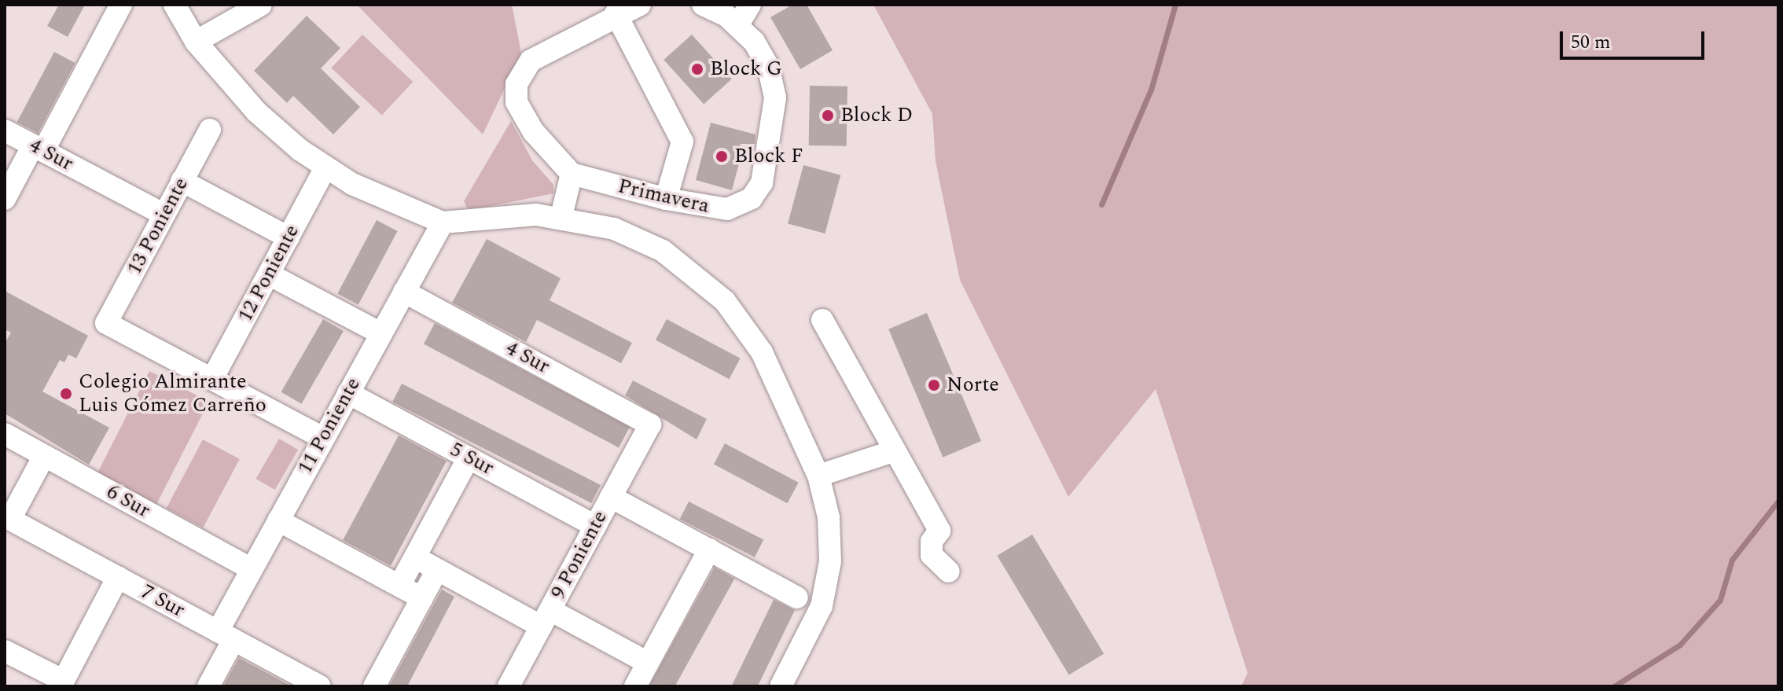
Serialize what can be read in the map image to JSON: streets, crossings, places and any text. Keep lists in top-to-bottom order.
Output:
{
  "streets": {
    "street": [
      "4 Sur",
      "Primavera",
      "13 Poniente",
      "12 Poniente",
      "11 Poniente",
      "5 Sur",
      "6 Sur",
      "9 Poniente",
      "7 Sur"
    ]
  },
  "crossings": [
    ["4 Sur", "13 Poniente"],
    ["4 Sur", "11 Poniente"],
    ["4 Sur", "9 Poniente"],
    ["13 Poniente", "12 Poniente"],
    ["11 Poniente", "5 Sur"],
    ["11 Poniente", "6 Sur"],
    ["11 Poniente", "7 Sur"],
    ["5 Sur", "9 Poniente"]
  ],
  "places": [
    "Block G",
    "Block D",
    "Block F",
    "Norte",
    "Colegio Almirante Luis Gómez Carreño"
  ],
  "scale_bar": "50 m"
}
